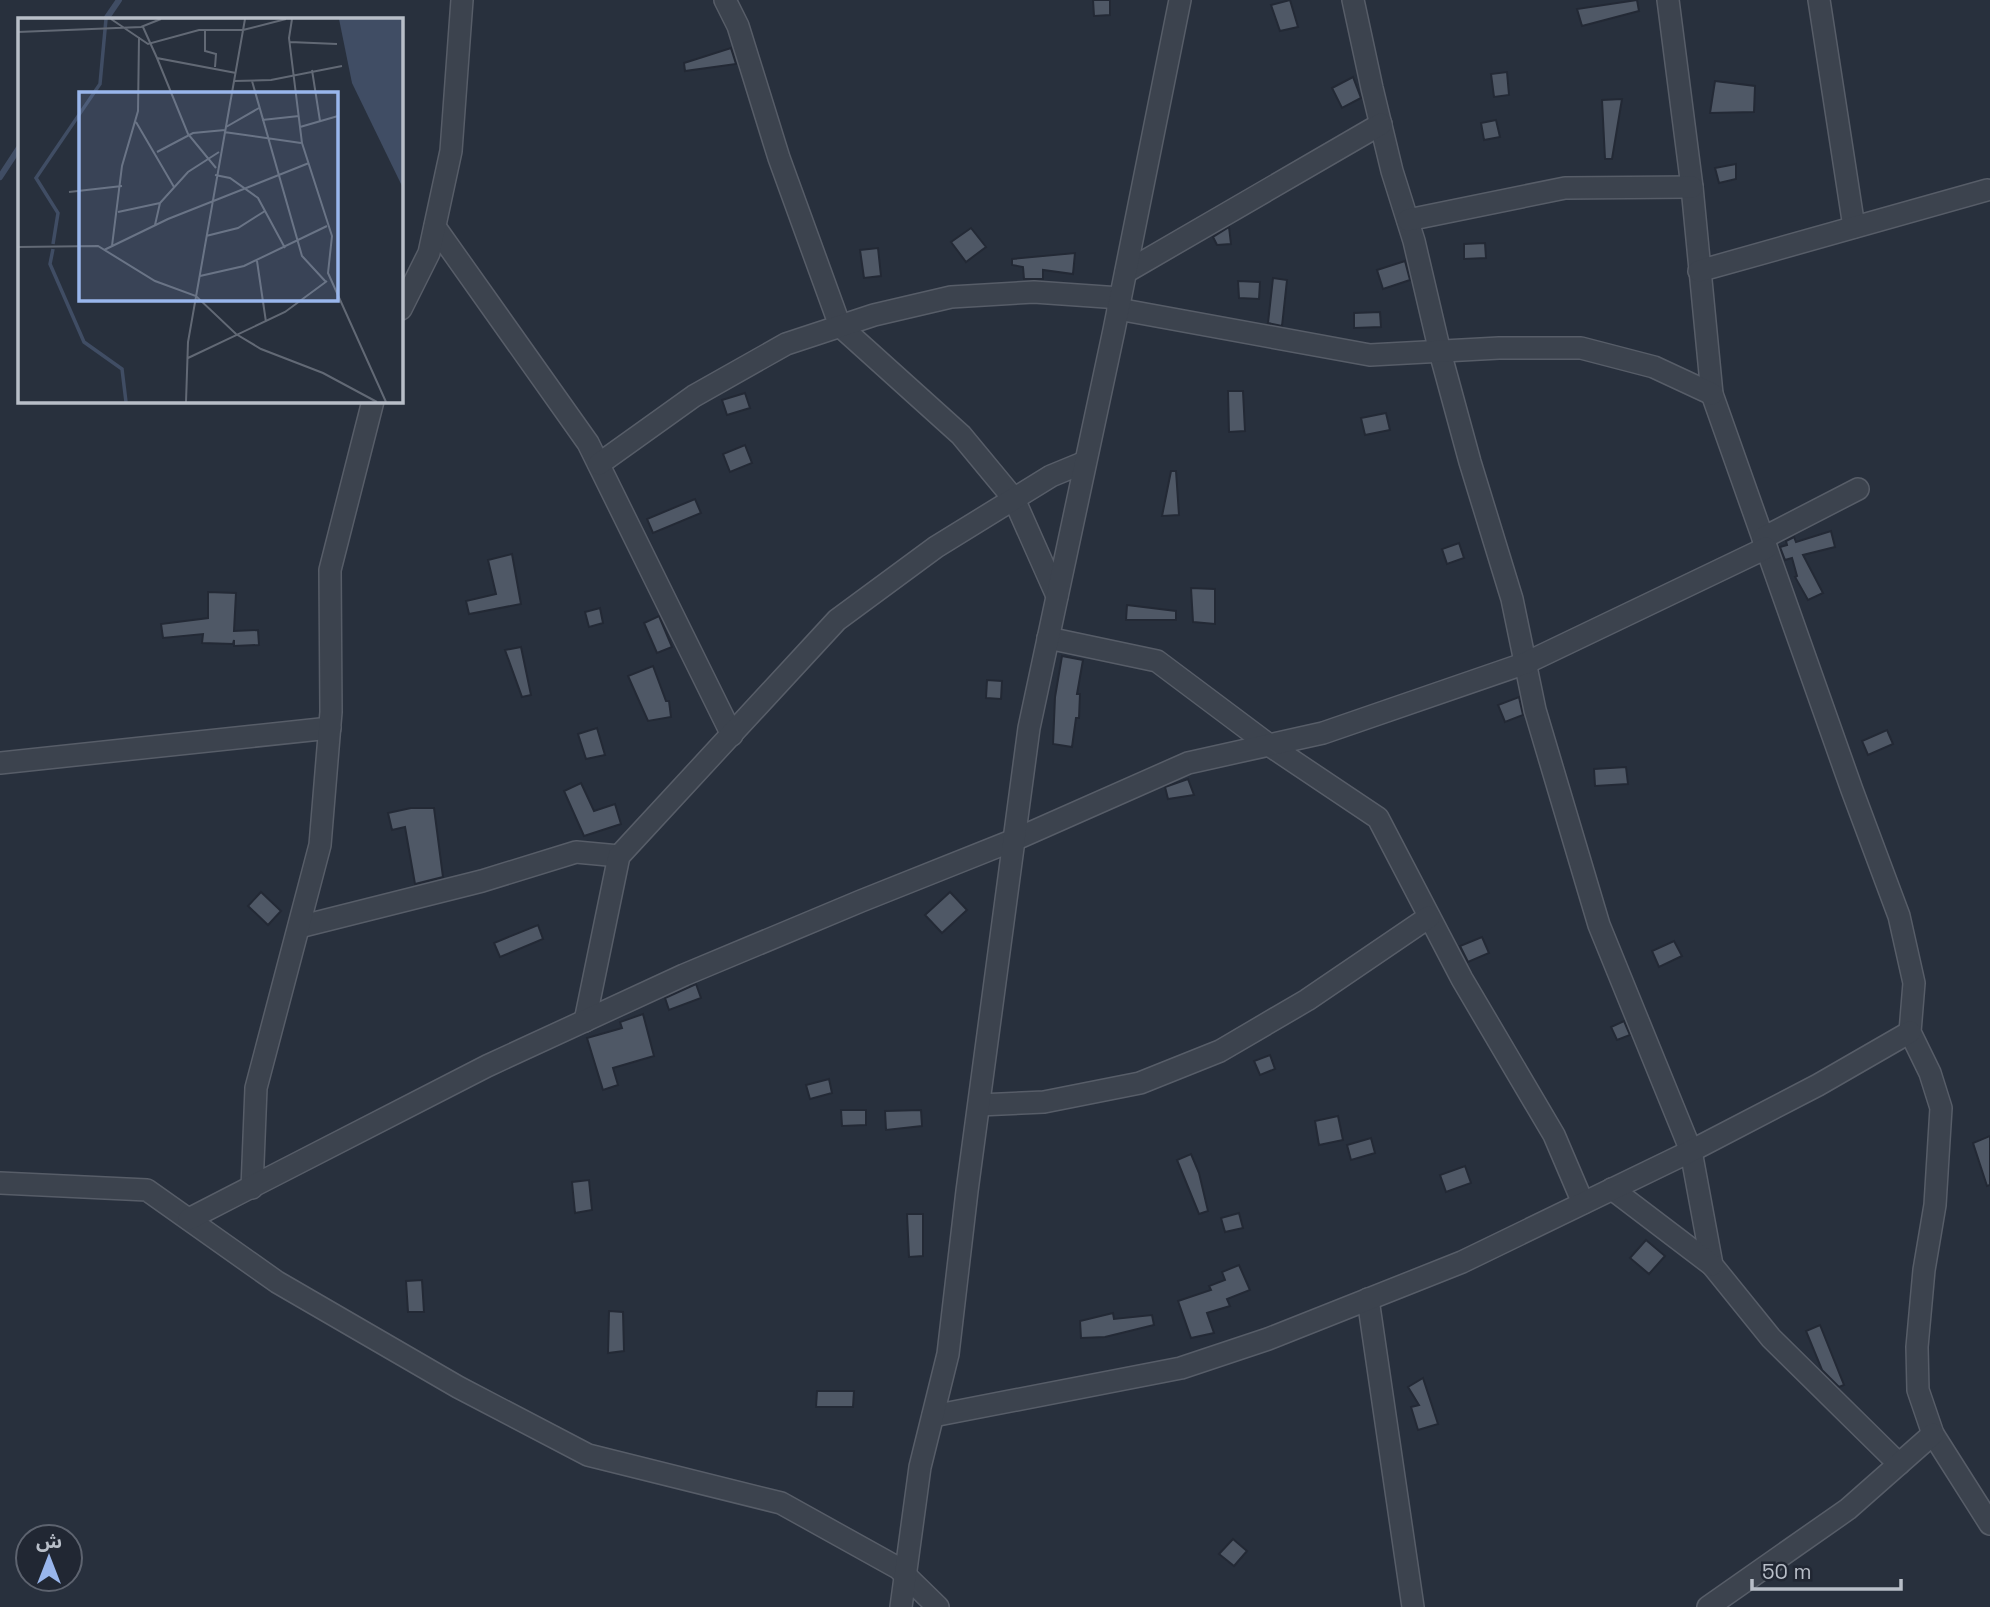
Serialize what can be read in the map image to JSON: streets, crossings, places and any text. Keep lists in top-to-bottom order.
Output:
{
  "scale_bar": "50 m",
  "north": "top"
}
